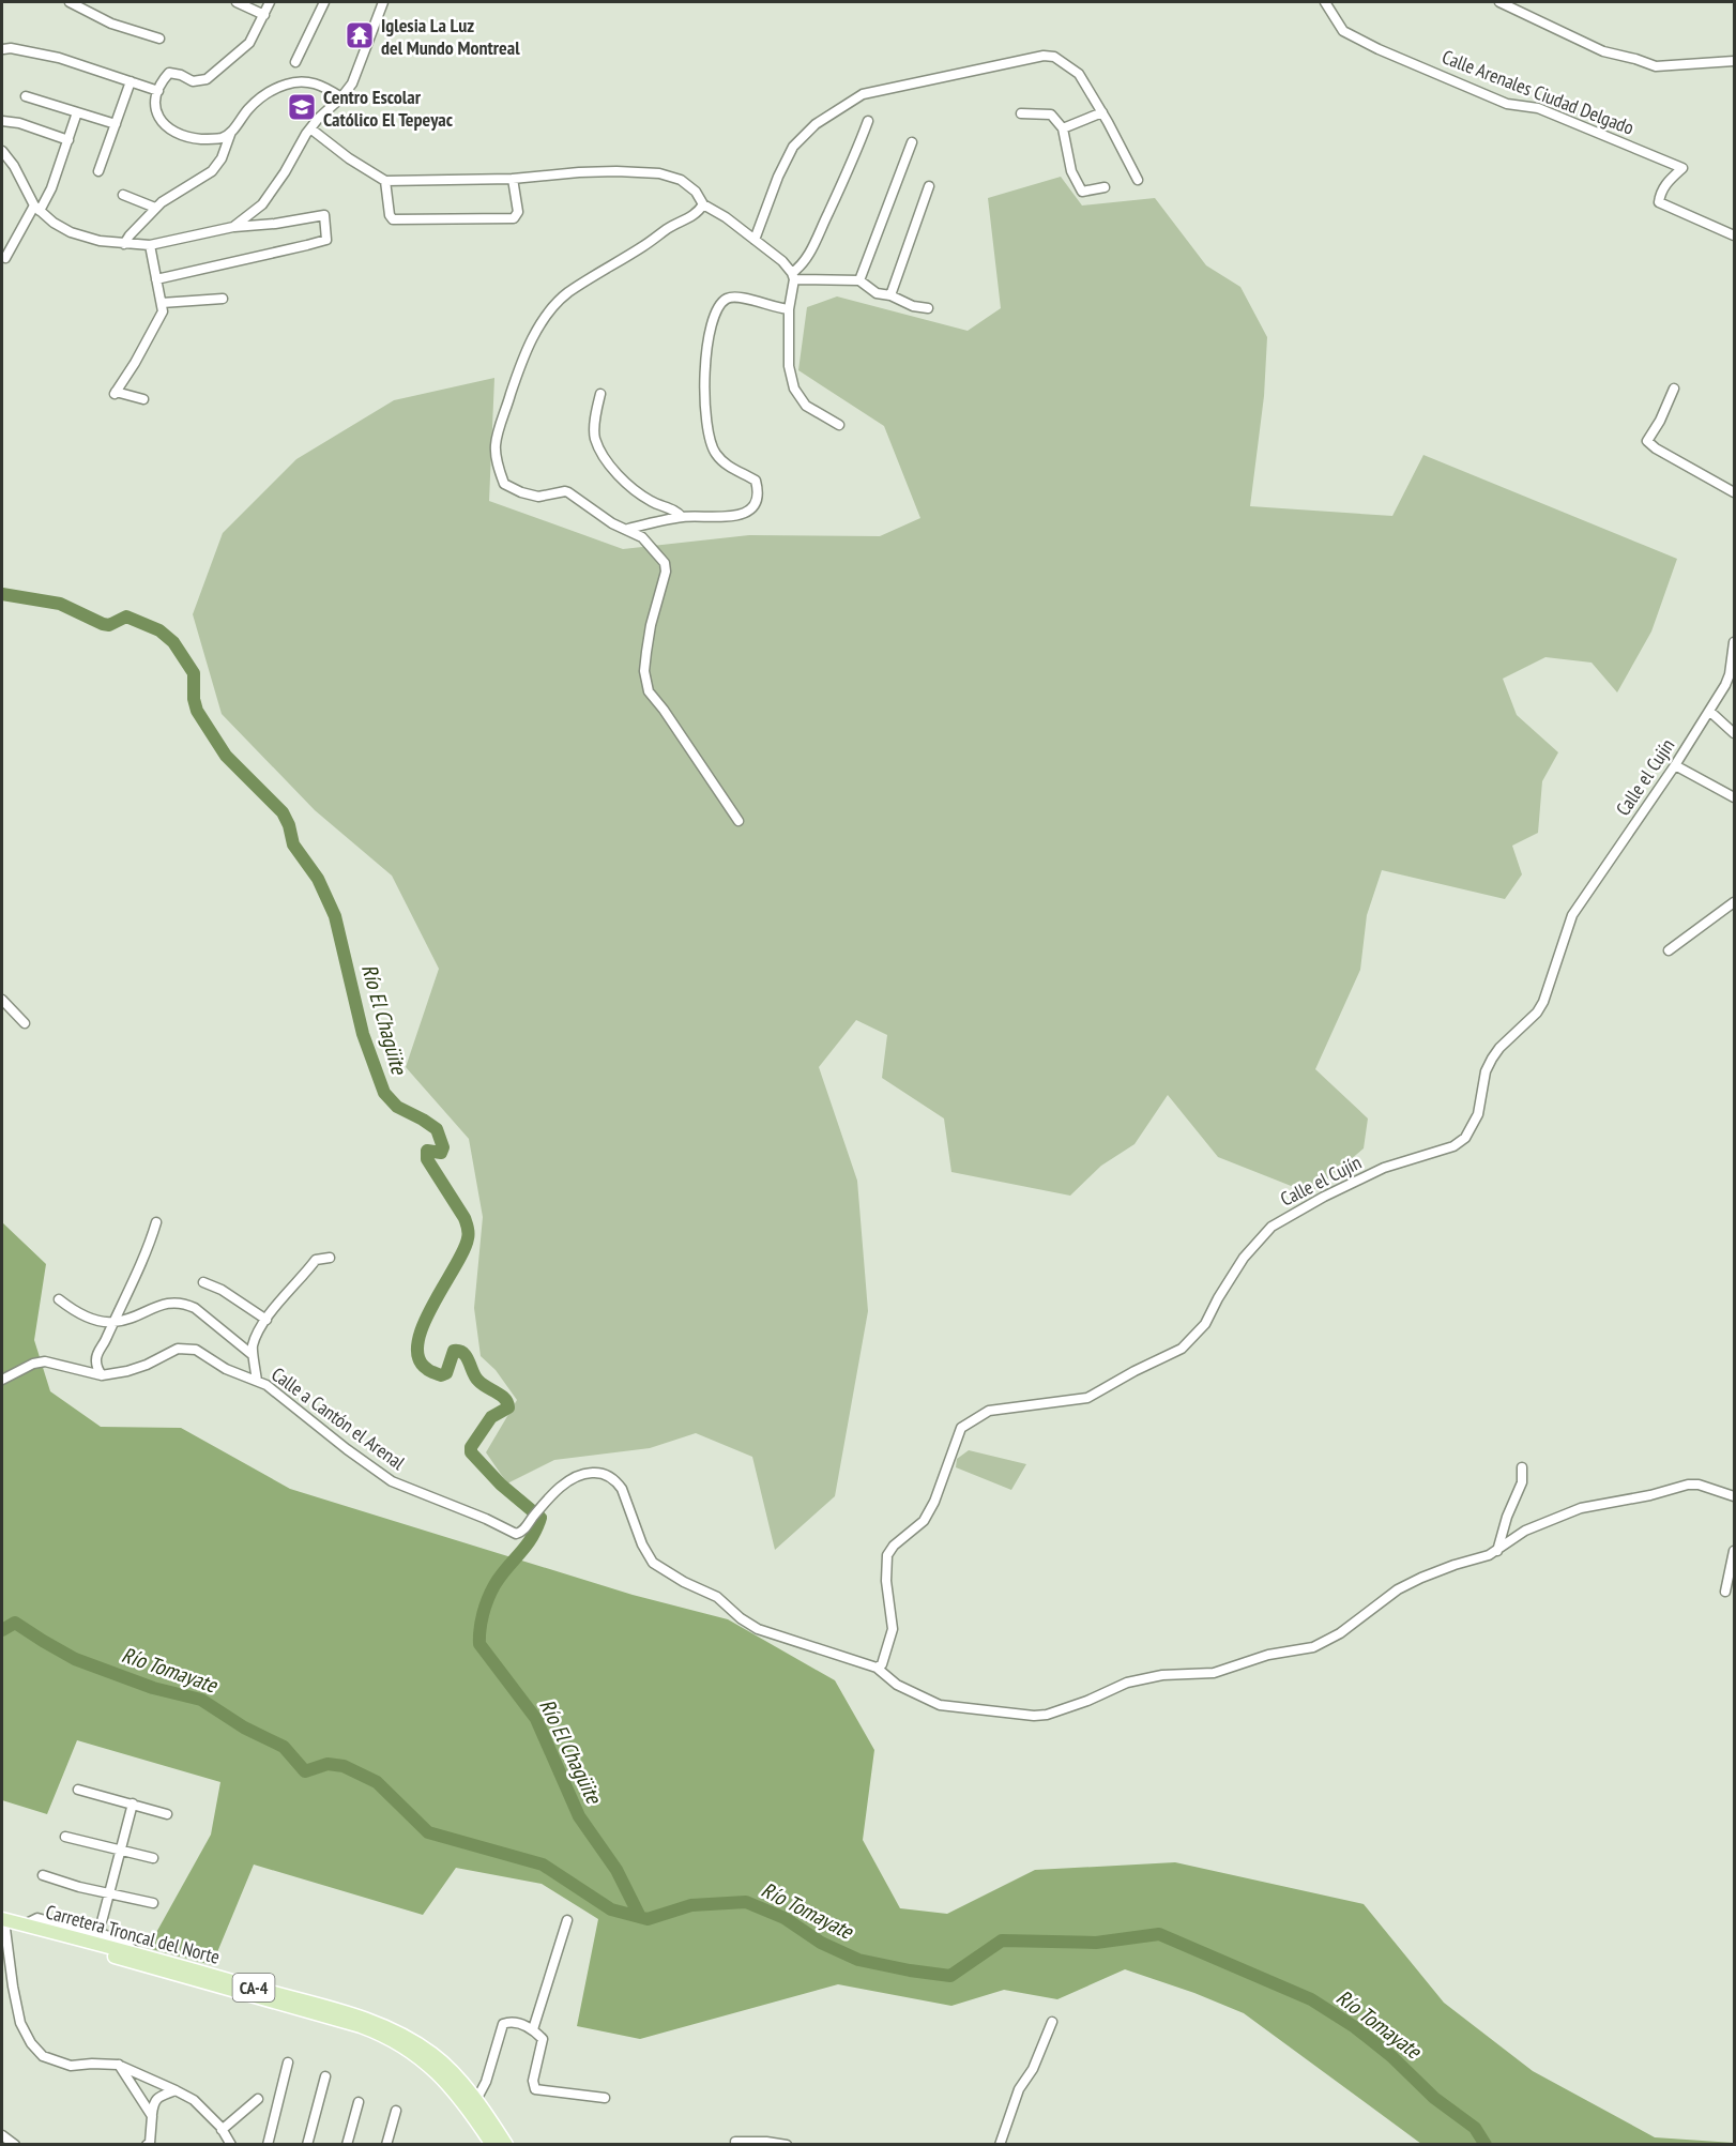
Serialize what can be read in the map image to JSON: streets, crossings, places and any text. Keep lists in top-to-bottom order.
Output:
{
  "streets": {
    "main road": ["Carretera Troncal del Norte", "CA-4"],
    "street": ["Calle Arenales Ciudad Delgado", "Calle el Cujín", "Calle a Cantón el Arenal"]
  },
  "crossings": [
    ["Calle el Cujín", "Calle a Cantón el Arenal"]
  ],
  "water": ["Río El Chagüite", "Río Tomayate"],
  "places": {
    "temple": ["Iglesia La Luz del Mundo Montreal"],
    "school or university": ["Centro Escolar Católico El Tepeyac"]
  }
}
